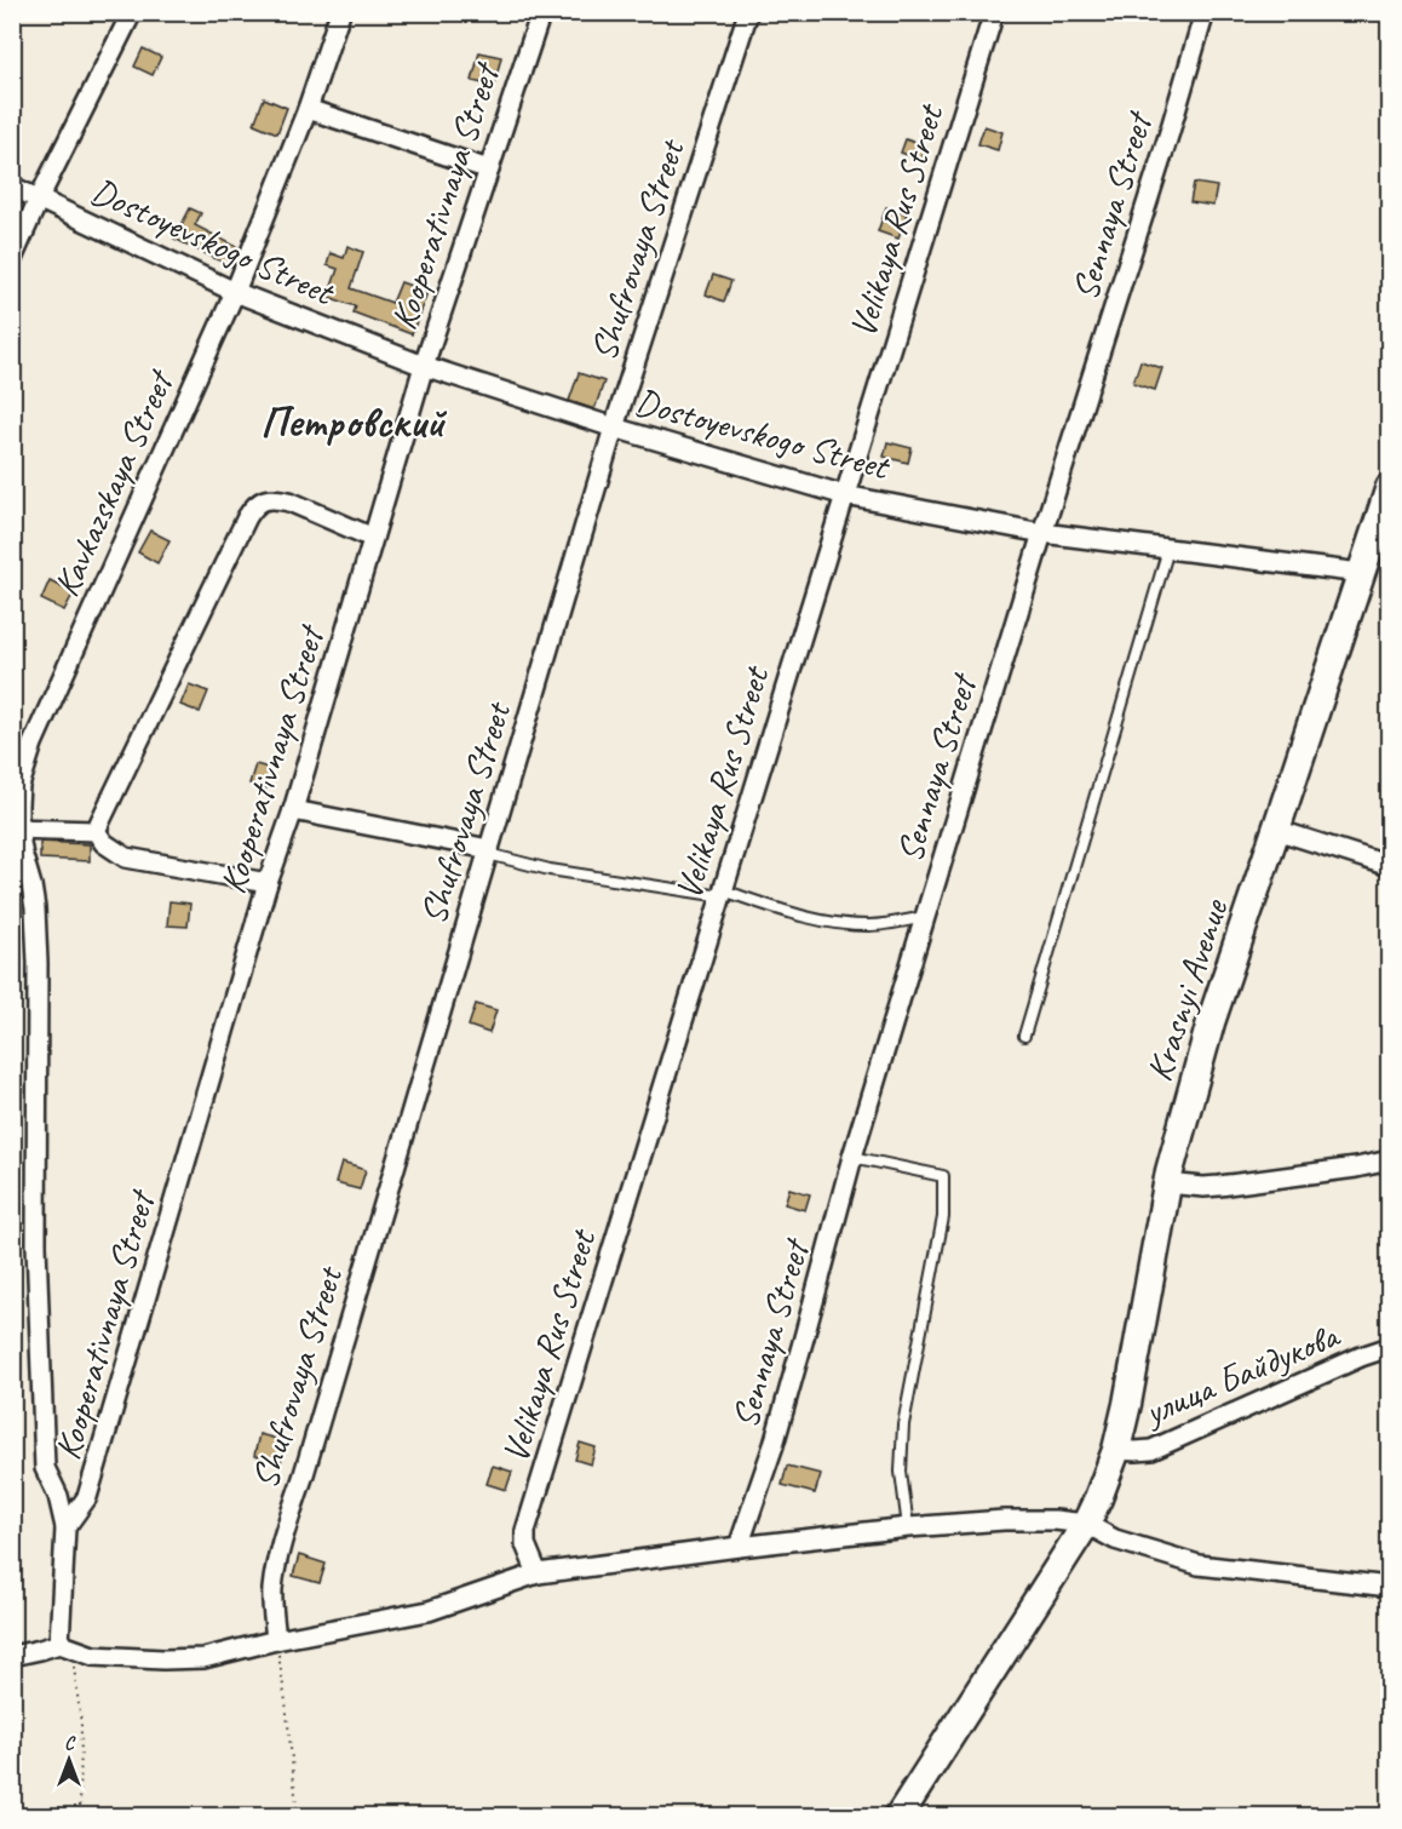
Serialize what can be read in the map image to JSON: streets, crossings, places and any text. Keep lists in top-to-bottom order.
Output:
{
  "streets": {
    "street": [
      "Kooperativnaya Street",
      "Sennaya Street",
      "Velikaya Rus Street",
      "Dostoyevskogo Street",
      "Shufrovaya Street",
      "Kavkazskaya Street",
      "Krasnyi Avenue",
      "улица Байдукова"
    ]
  },
  "crossings": [
    ["Kooperativnaya Street", "Dostoyevskogo Street"],
    ["Kooperativnaya Street", "Kavkazskaya Street"],
    ["Sennaya Street", "Dostoyevskogo Street"],
    ["Velikaya Rus Street", "Dostoyevskogo Street"],
    ["Dostoyevskogo Street", "Shufrovaya Street"],
    ["Dostoyevskogo Street", "Kavkazskaya Street"],
    ["Dostoyevskogo Street", "Krasnyi Avenue"],
    ["Krasnyi Avenue", "улица Байдукова"]
  ],
  "districts": ["Петровский"],
  "north": "top"
}
